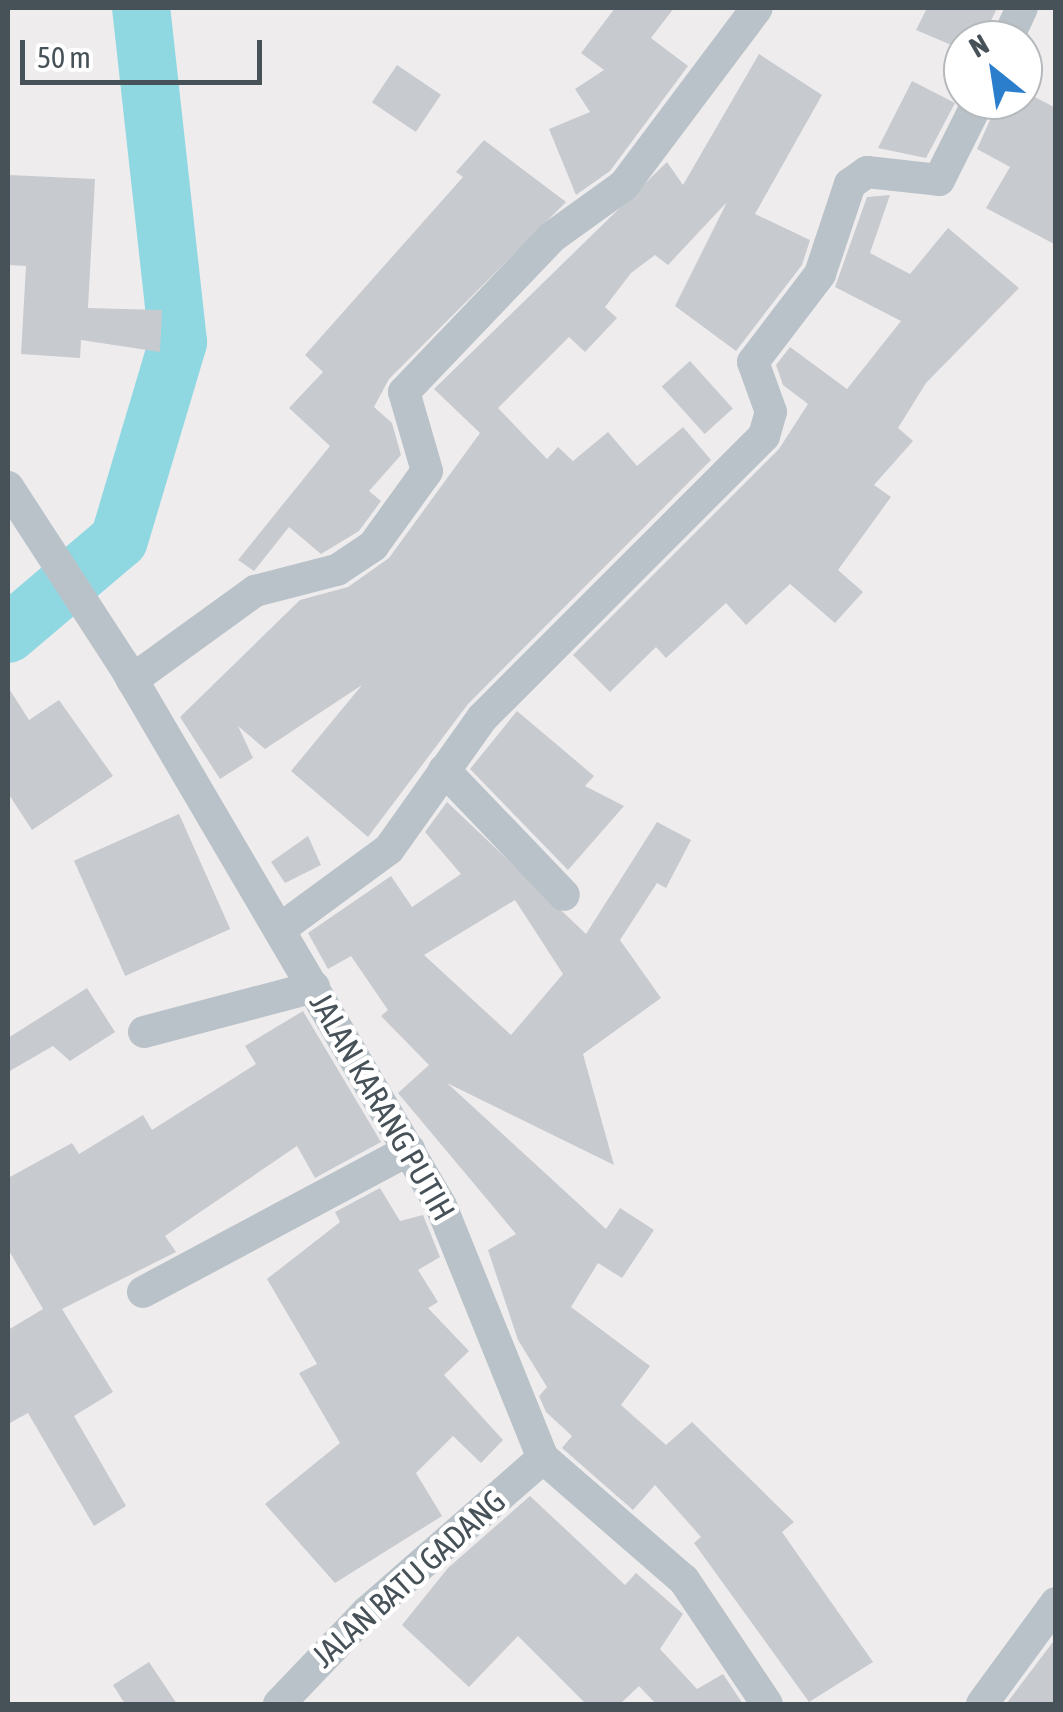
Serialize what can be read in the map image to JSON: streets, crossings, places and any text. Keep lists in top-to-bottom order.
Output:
{
  "streets": {
    "street": ["JALAN KARANG PUTIH", "JALAN BATU GADANG"]
  },
  "crossings": [
    ["JALAN KARANG PUTIH", "JALAN BATU GADANG"]
  ],
  "scale_bar": "50 m",
  "north": "top left"
}
